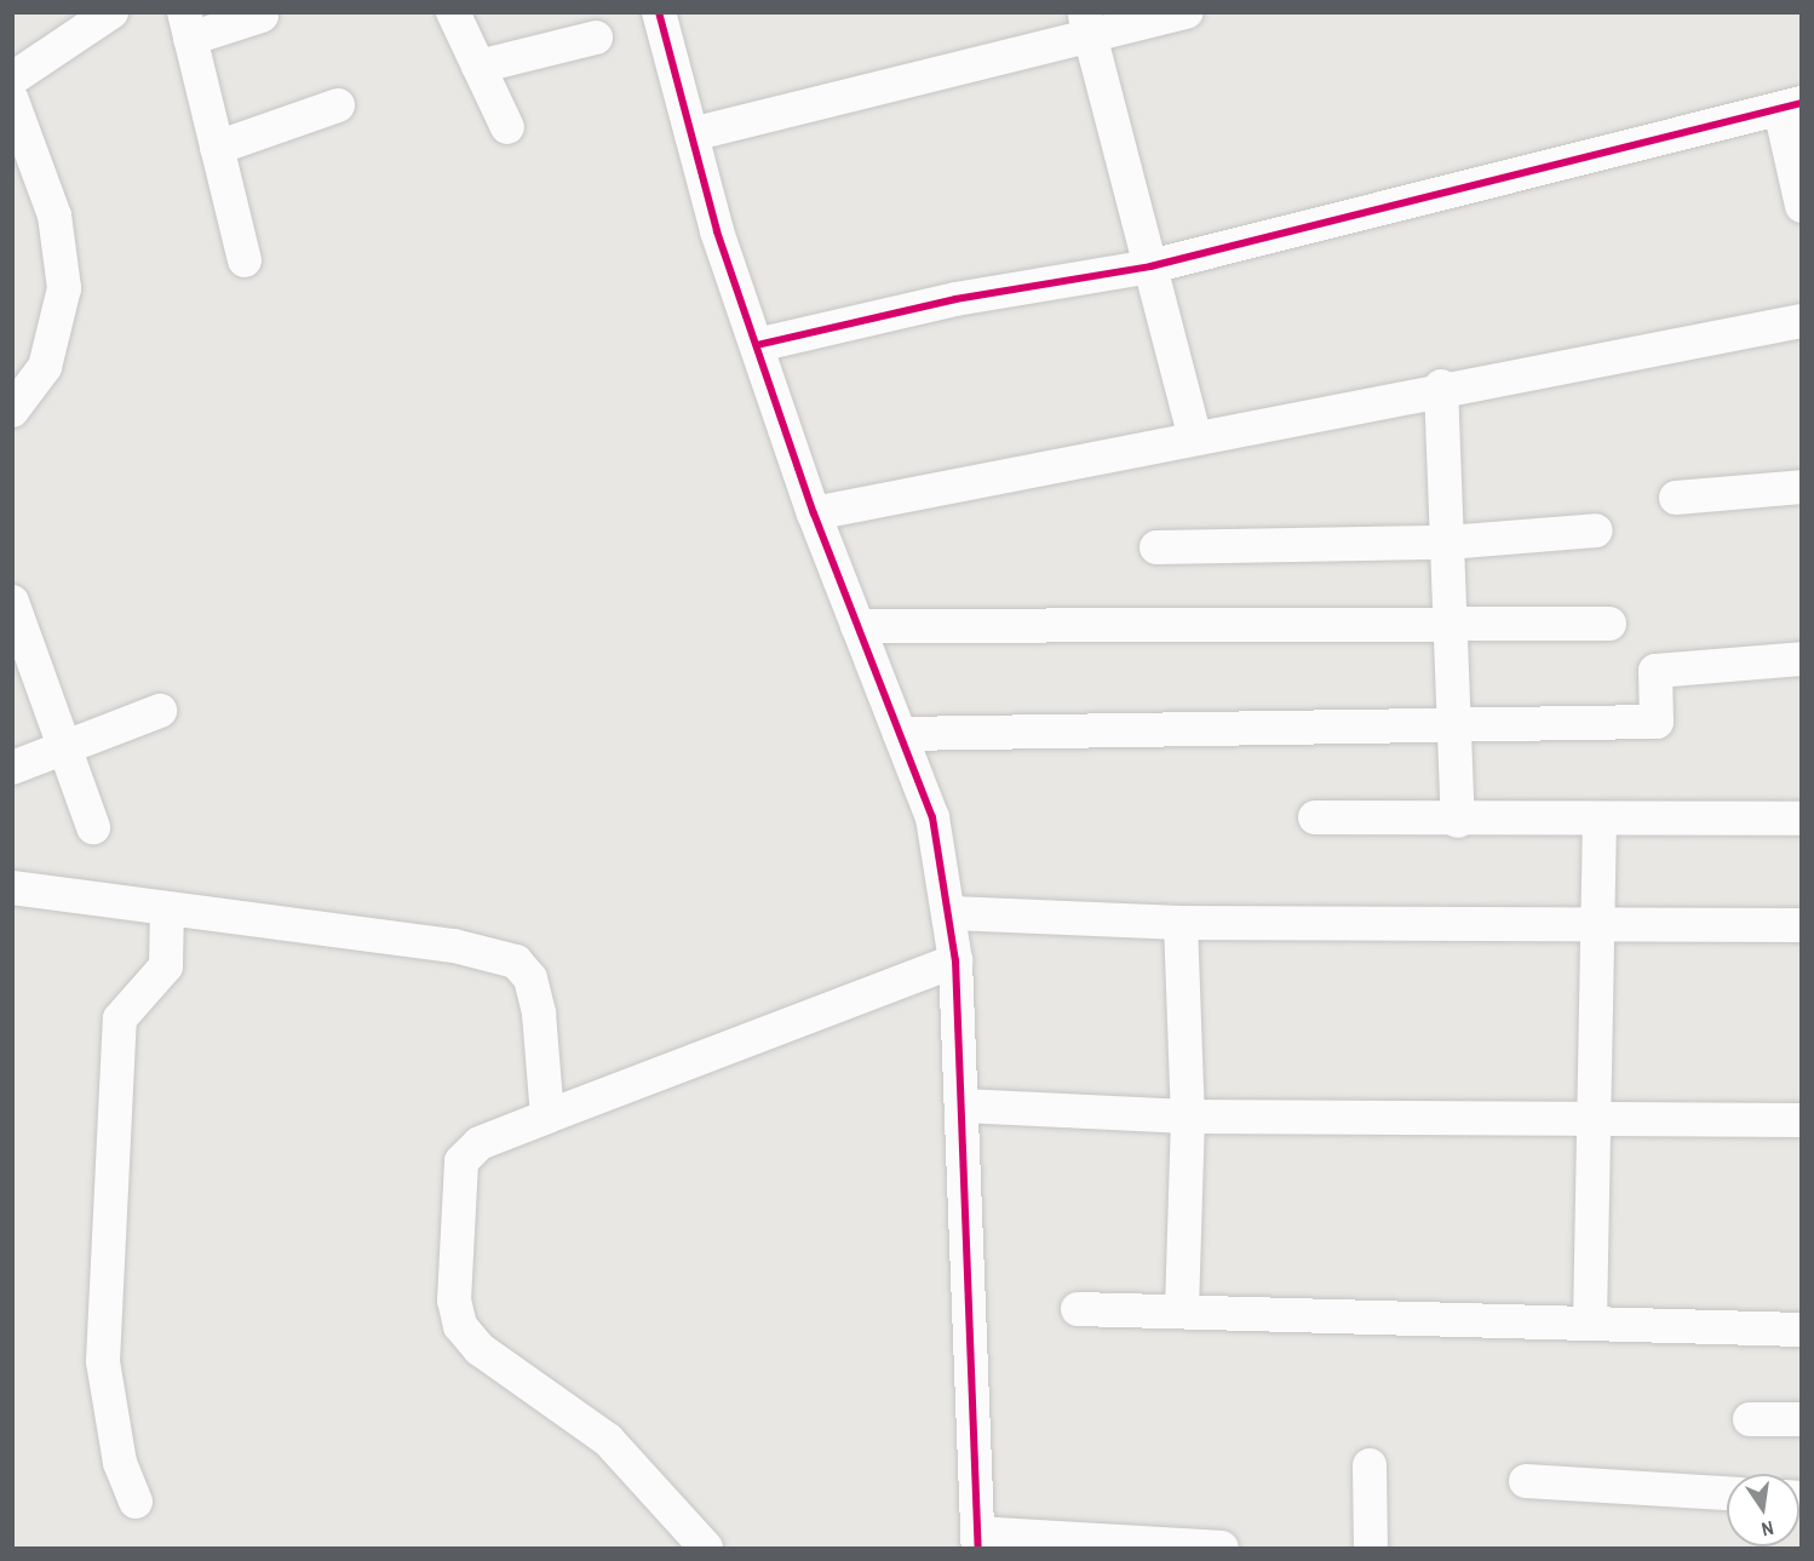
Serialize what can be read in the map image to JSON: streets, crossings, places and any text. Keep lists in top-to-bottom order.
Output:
{
  "north": "bottom"
}
